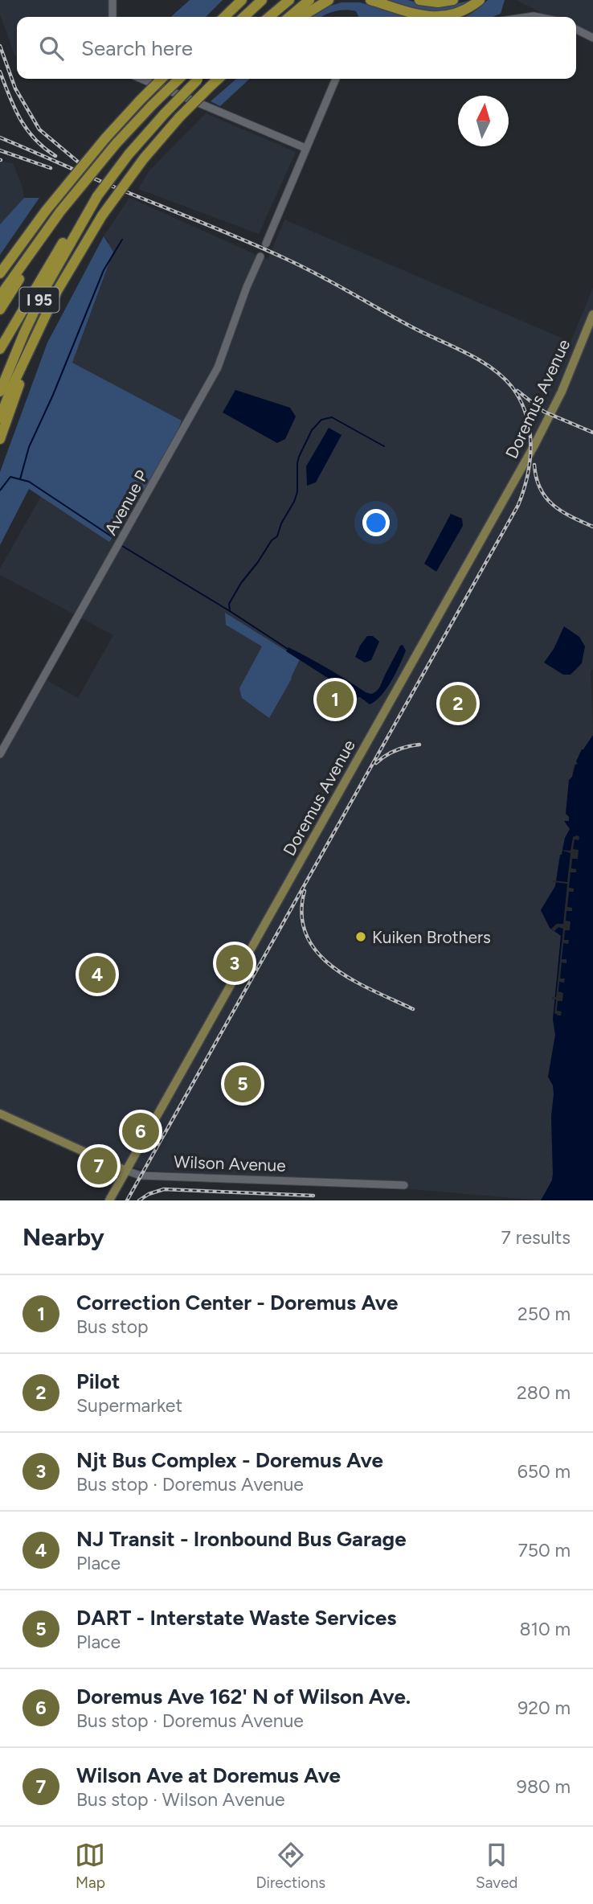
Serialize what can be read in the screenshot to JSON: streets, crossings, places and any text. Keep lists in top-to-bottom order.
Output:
{
  "streets": {
    "highway": ["I 95"],
    "main road": ["Doremus Avenue", "Wilson Avenue"],
    "street": ["Avenue P"]
  },
  "crossings": [
    ["Doremus Avenue", "Wilson Avenue"]
  ],
  "places": ["Kuiken Brothers"],
  "north": "top",
  "page": {
    "search": "Search here",
    "pins": [
      "1",
      "2",
      "3",
      "4",
      "5",
      "6",
      "7"
    ],
    "heading": ["Nearby", "7 results"],
    "list": [
      {
        "mark": "1",
        "name": "Correction Center - Doremus Ave",
        "note": "Bus stop",
        "value": "250 m"
      },
      {
        "mark": "2",
        "name": "Pilot",
        "note": "Supermarket",
        "value": "280 m"
      },
      {
        "mark": "3",
        "name": "Njt Bus Complex - Doremus Ave",
        "note": "Bus stop · Doremus Avenue",
        "value": "650 m"
      },
      {
        "mark": "4",
        "name": "NJ Transit - Ironbound Bus Garage",
        "note": "Place",
        "value": "750 m"
      },
      {
        "mark": "5",
        "name": "DART - Interstate Waste Services",
        "note": "Place",
        "value": "810 m"
      },
      {
        "mark": "6",
        "name": "Doremus Ave 162' N of Wilson Ave.",
        "note": "Bus stop · Doremus Avenue",
        "value": "920 m"
      },
      {
        "mark": "7",
        "name": "Wilson Ave at Doremus Ave",
        "note": "Bus stop · Wilson Avenue",
        "value": "980 m"
      }
    ],
    "nav": ["Map", "Directions", "Saved"]
  }
}
